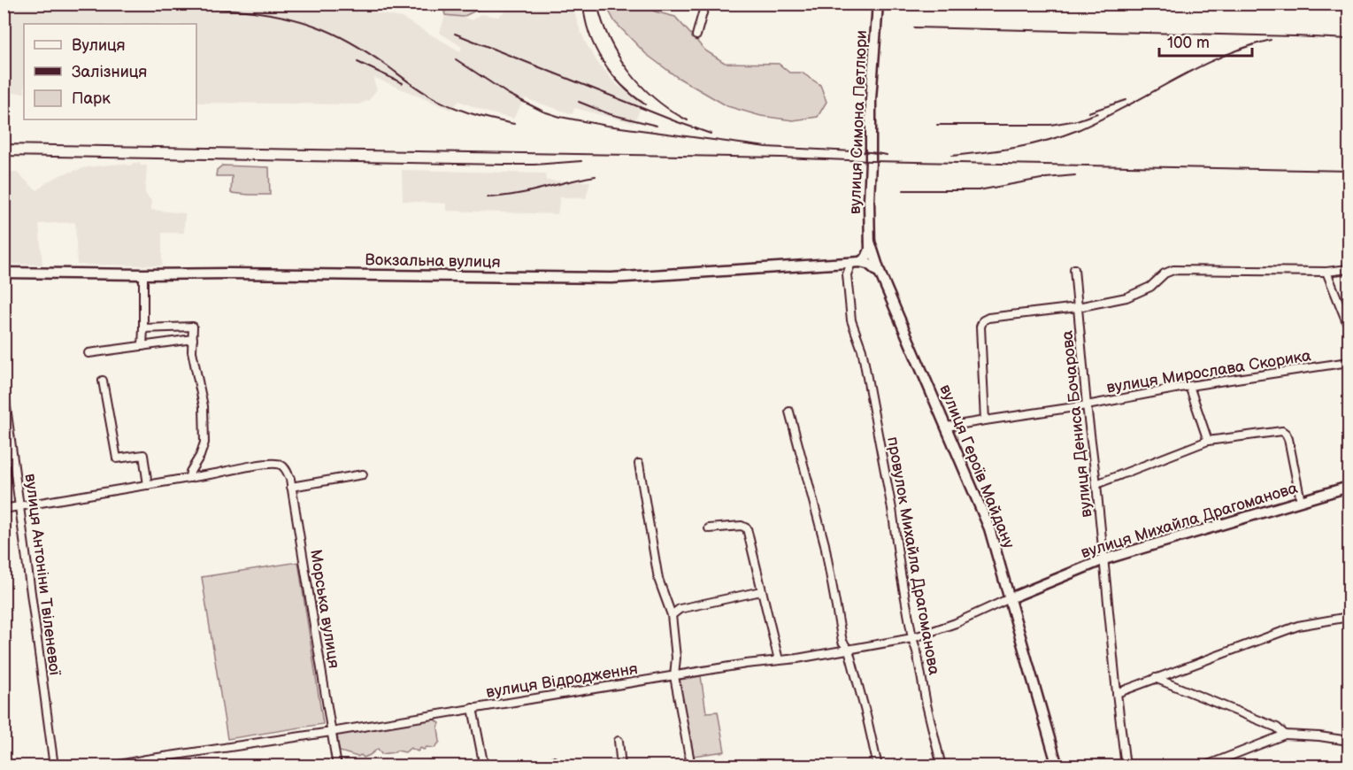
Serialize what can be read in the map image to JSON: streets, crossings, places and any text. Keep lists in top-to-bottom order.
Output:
{
  "streets": {
    "street": [
      "вулиця Симона Петлюри",
      "Вокзальна вулиця",
      "вулиця Мирослава Скорика",
      "вулиця Дениса Бочарова",
      "вулиця Героїв Майдану",
      "вулиця Михайла Драгоманова",
      "провулок Михайла Драгоманова",
      "вулиця Антоніни Твіленевої",
      "Морська вулиця",
      "вулиця Відродження"
    ]
  },
  "crossings": [
    ["вулиця Симона Петлюри", "вулиця Героїв Майдану"],
    ["Вокзальна вулиця", "провулок Михайла Драгоманова"],
    ["вулиця Мирослава Скорика", "вулиця Дениса Бочарова"],
    ["вулиця Мирослава Скорика", "вулиця Героїв Майдану"],
    ["вулиця Дениса Бочарова", "вулиця Михайла Драгоманова"],
    ["вулиця Героїв Майдану", "вулиця Михайла Драгоманова"],
    ["вулиця Героїв Майдану", "вулиця Відродження"],
    ["вулиця Михайла Драгоманова", "вулиця Відродження"],
    ["провулок Михайла Драгоманова", "вулиця Відродження"],
    ["Морська вулиця", "вулиця Відродження"]
  ],
  "legend": ["Вулиця", "Залізниця", "Парк"],
  "scale_bar": "100 m"
}
